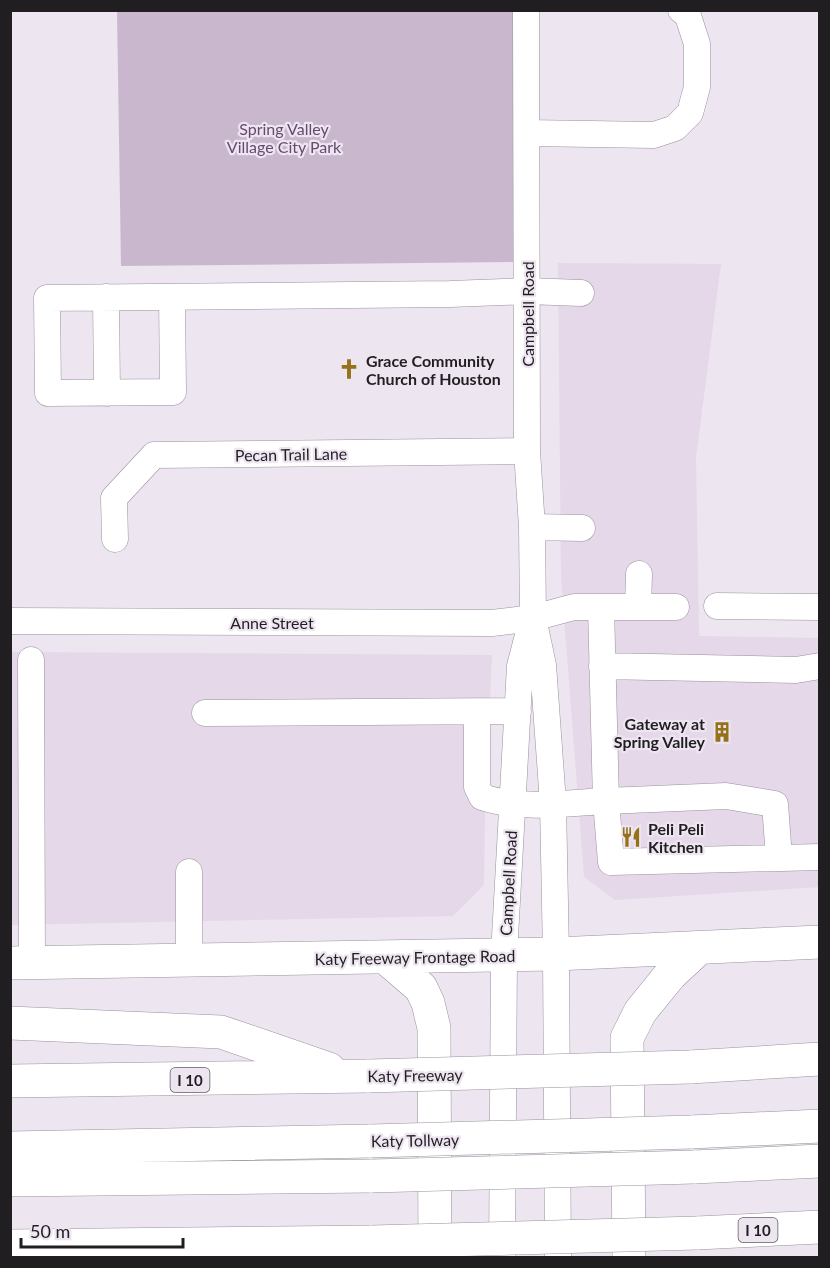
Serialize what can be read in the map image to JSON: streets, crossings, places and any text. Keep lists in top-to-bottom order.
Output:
{
  "streets": {
    "main road": [
      "Katy Freeway Frontage Road",
      "Katy Freeway",
      "I 10",
      "Katy Tollway"
    ],
    "street": ["Campbell Road", "Pecan Trail Lane", "Anne Street"]
  },
  "crossings": [
    ["Campbell Road", "Pecan Trail Lane"],
    ["Campbell Road", "Anne Street"],
    ["Campbell Road", "Katy Freeway Frontage Road"],
    ["Campbell Road", "I 10"]
  ],
  "parks": ["Spring Valley Village City Park"],
  "places": {
    "church": ["Grace Community Church of Houston"],
    "building": ["Gateway at Spring Valley"],
    "restaurant": ["Peli Peli Kitchen"]
  },
  "scale_bar": "50 m"
}
